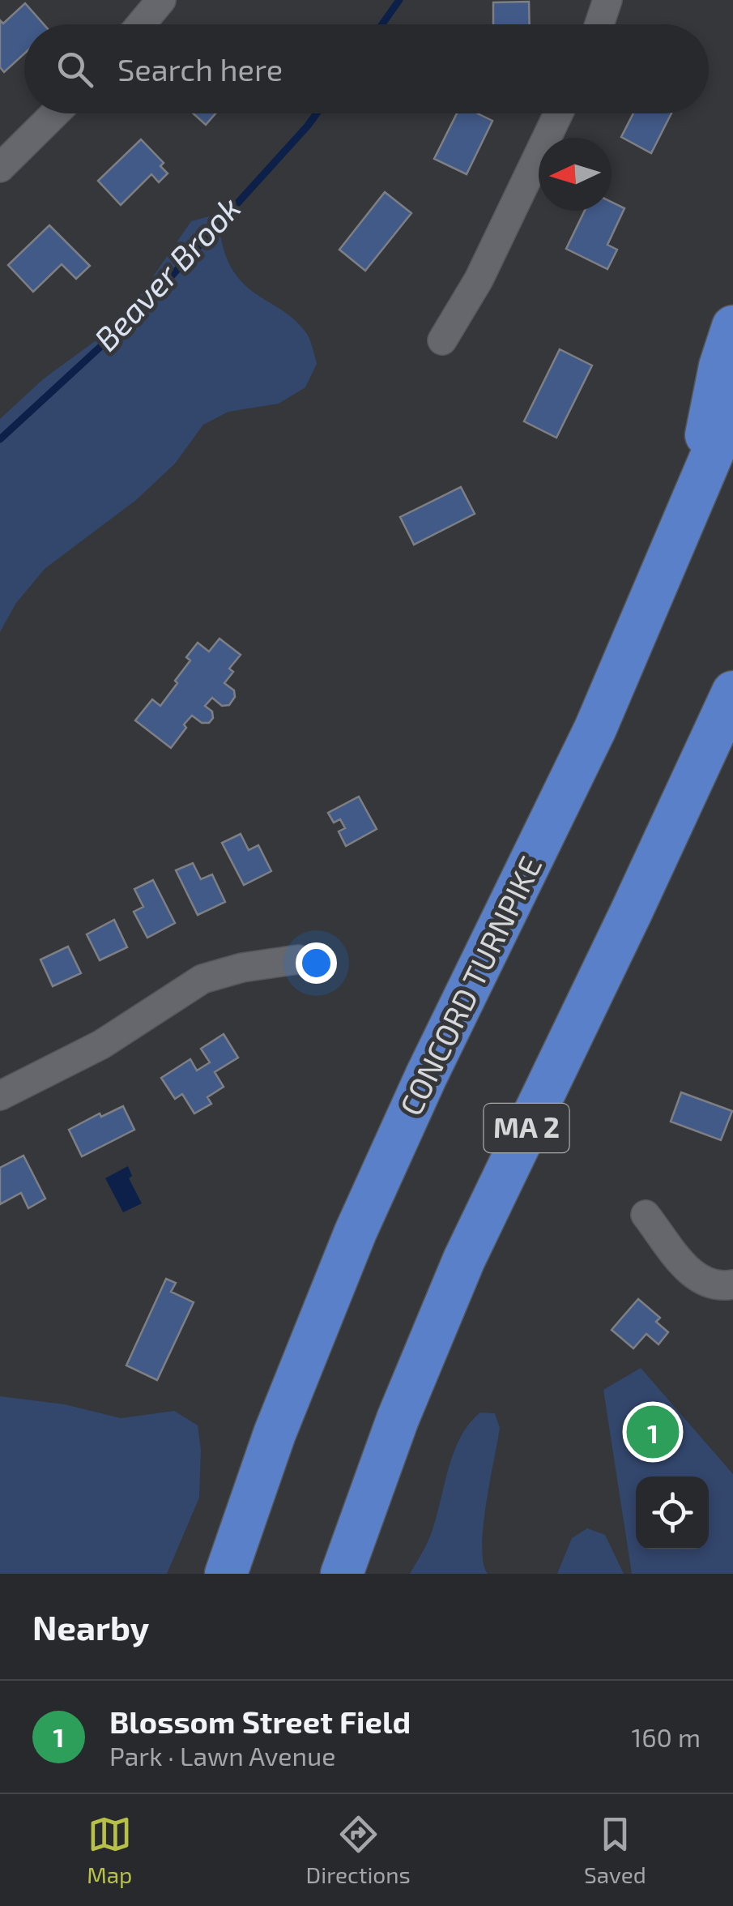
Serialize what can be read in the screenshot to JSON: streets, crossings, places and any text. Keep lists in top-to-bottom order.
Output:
{
  "streets": {
    "highway": ["CONCORD TURNPIKE", "MA 2"]
  },
  "water": ["Beaver Brook"],
  "north": "left",
  "page": {
    "search": "Search here",
    "pins": "1",
    "heading": "Nearby",
    "list": [
      {
        "mark": "1",
        "name": "Blossom Street Field",
        "note": "Park · Lawn Avenue",
        "value": "160 m"
      }
    ],
    "nav": ["Map", "Directions", "Saved"]
  }
}
